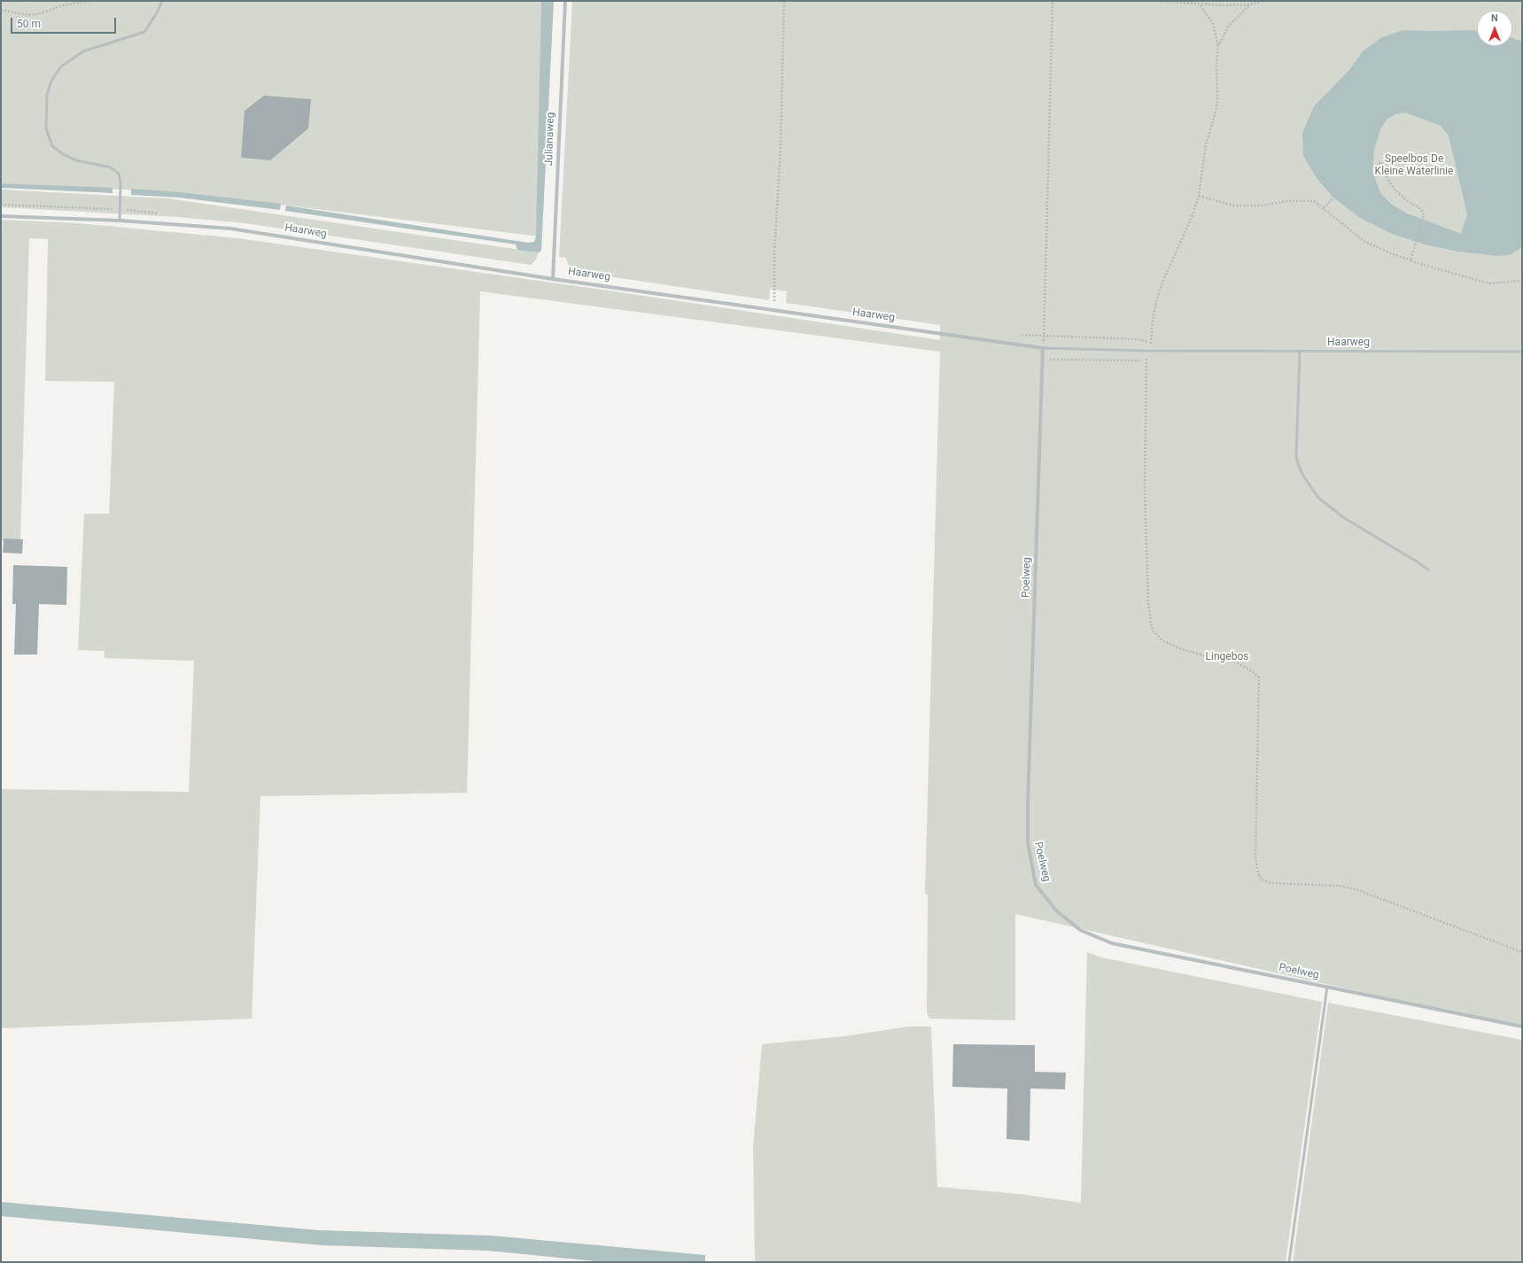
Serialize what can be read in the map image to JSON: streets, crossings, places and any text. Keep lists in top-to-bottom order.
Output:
{
  "streets": {
    "street": ["Julianaweg", "Haarweg", "Poelweg"]
  },
  "crossings": [
    ["Julianaweg", "Haarweg"],
    ["Haarweg", "Poelweg"]
  ],
  "parks": ["Speelbos De Kleine Waterlinie", "Lingebos"],
  "scale_bar": "50 m",
  "north": "top"
}
